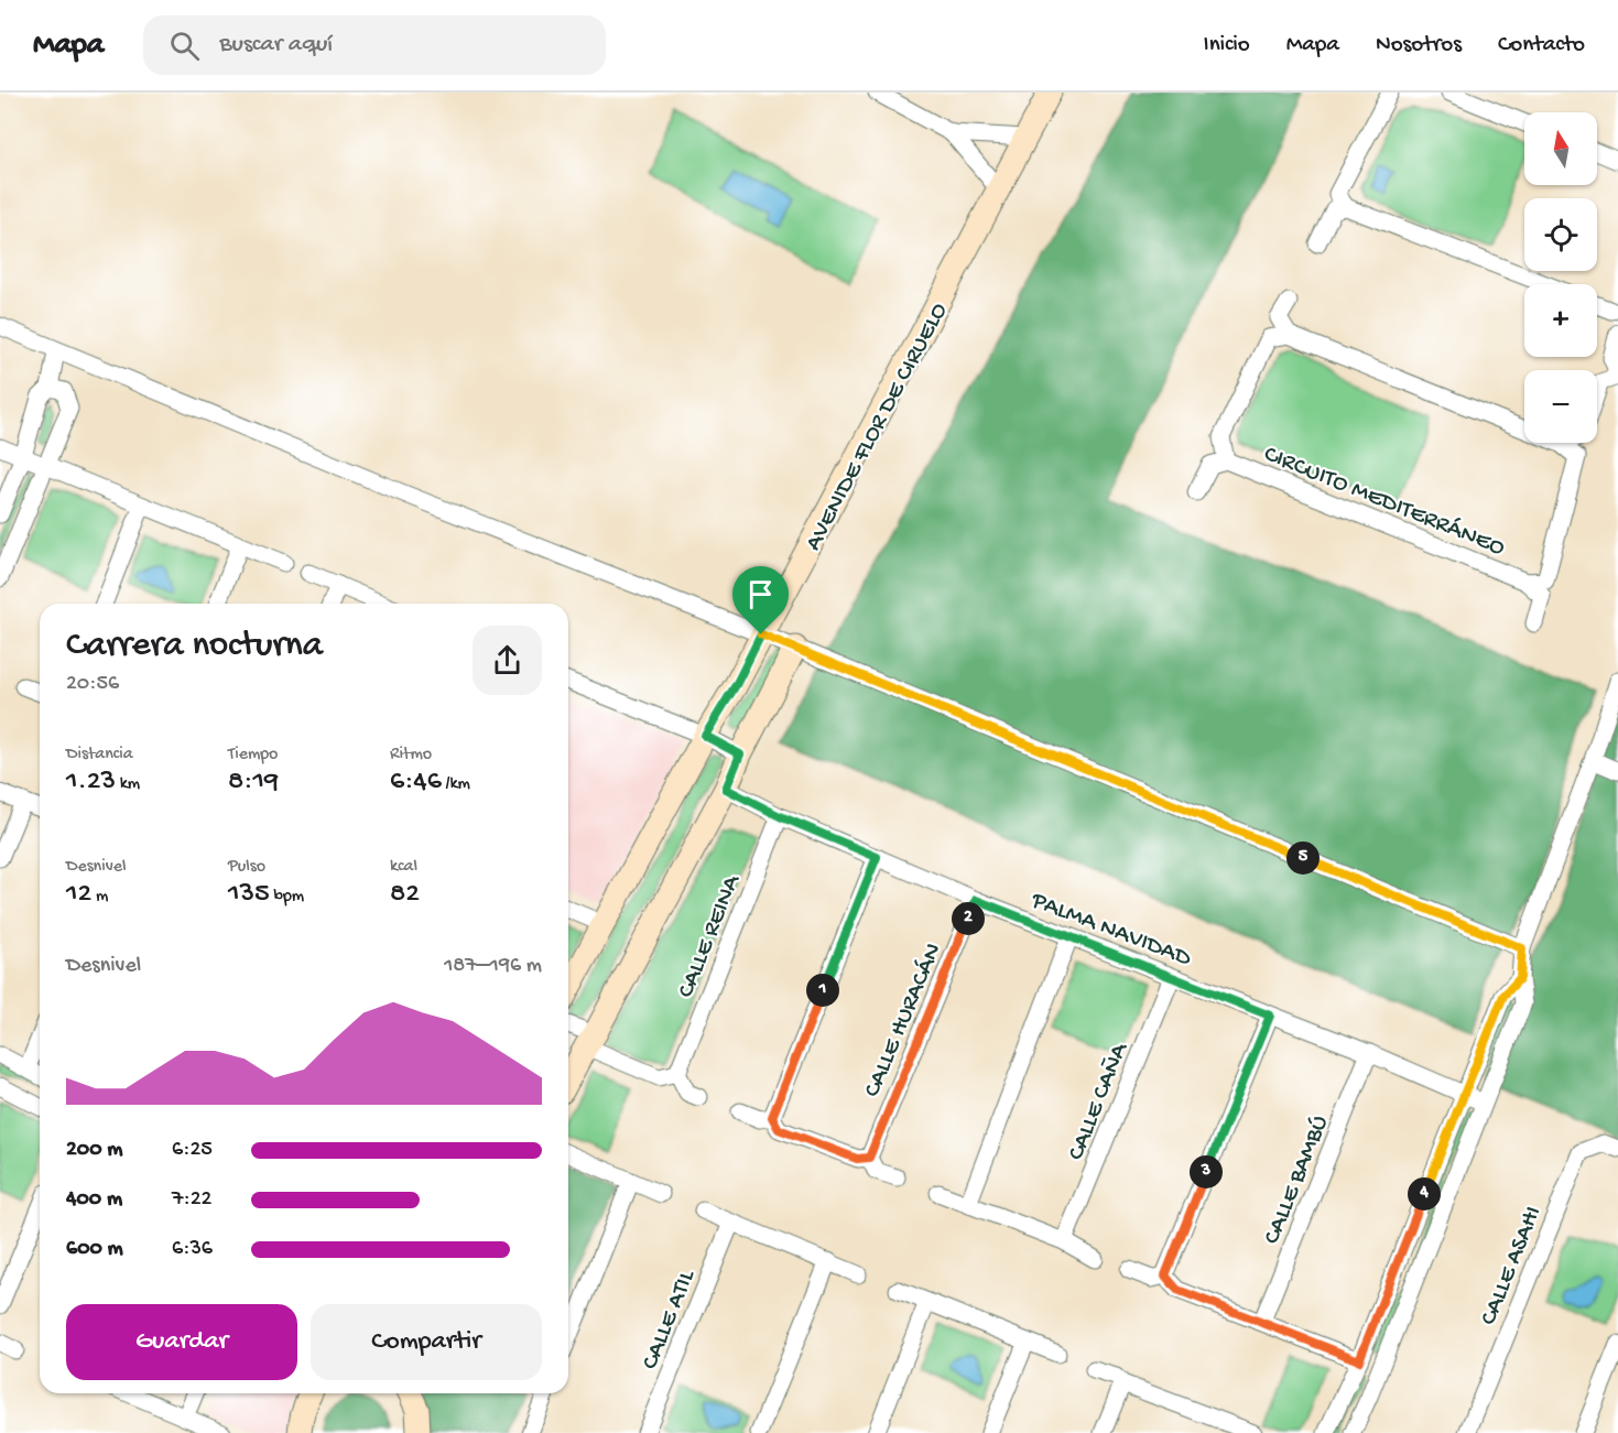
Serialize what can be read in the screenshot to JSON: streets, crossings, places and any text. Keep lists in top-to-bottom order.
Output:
{
  "streets": {
    "main road": ["AVENIDE FLOR DE CIRUELO"],
    "street": [
      "CIRCUITO MEDITERRÁNEO",
      "PALMA NAVIDAD",
      "CALLE REINA",
      "CALLE HURACÁN",
      "CALLE CAÑA",
      "CALLE BAMBÚ",
      "CALLE ASAHI",
      "CALLE ATIL"
    ]
  },
  "crossings": [
    ["PALMA NAVIDAD", "CALLE REINA"],
    ["PALMA NAVIDAD", "CALLE HURACÁN"],
    ["PALMA NAVIDAD", "CALLE CAÑA"],
    ["PALMA NAVIDAD", "CALLE BAMBÚ"]
  ],
  "north": "top",
  "page": {
    "header": "Mapa",
    "search": "Buscar aquí",
    "nav": [
      "Inicio",
      "Mapa",
      "Nosotros",
      "Contacto"
    ],
    "map_buttons": ["+", "−"],
    "heading": ["Carrera nocturna", "20:56"],
    "stats": [
      ["Distancia", "1.23 km"],
      ["Tiempo", "8:19"],
      ["Ritmo", "6:46 /km"],
      ["Desnivel", "12 m"],
      ["Pulso", "135 bpm"],
      ["kcal", "82"]
    ],
    "pins": [
      "5",
      "2",
      "1",
      "3",
      "4"
    ],
    "chart": ["Desnivel", "187–196 m"],
    "list": [
      {
        "name": "200 m",
        "note": "6:25"
      },
      {
        "name": "400 m",
        "note": "7:22"
      },
      {
        "name": "600 m",
        "note": "6:36"
      }
    ],
    "buttons": ["Guardar", "Compartir"]
  }
}
